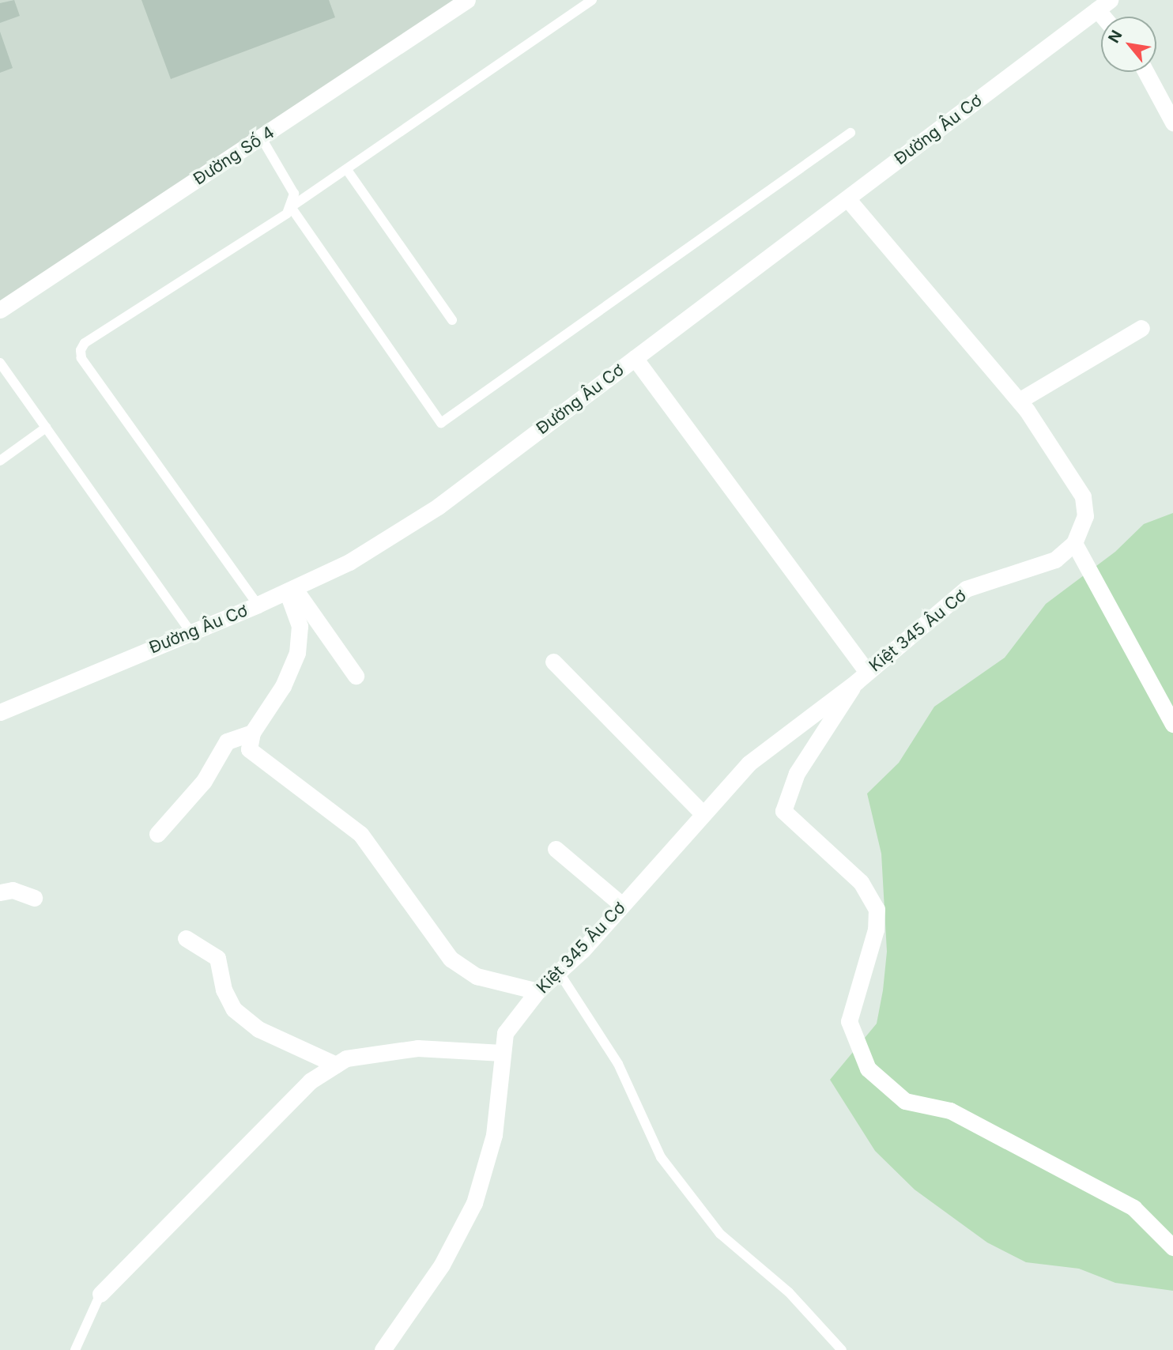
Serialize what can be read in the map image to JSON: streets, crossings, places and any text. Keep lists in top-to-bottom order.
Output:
{
  "streets": {
    "street": ["Đường Âu Cơ", "Đường Số 4", "Kiệt 345 Âu Cơ"]
  },
  "crossings": [
    ["Đường Âu Cơ", "Kiệt 345 Âu Cơ"]
  ],
  "north": "top left"
}
